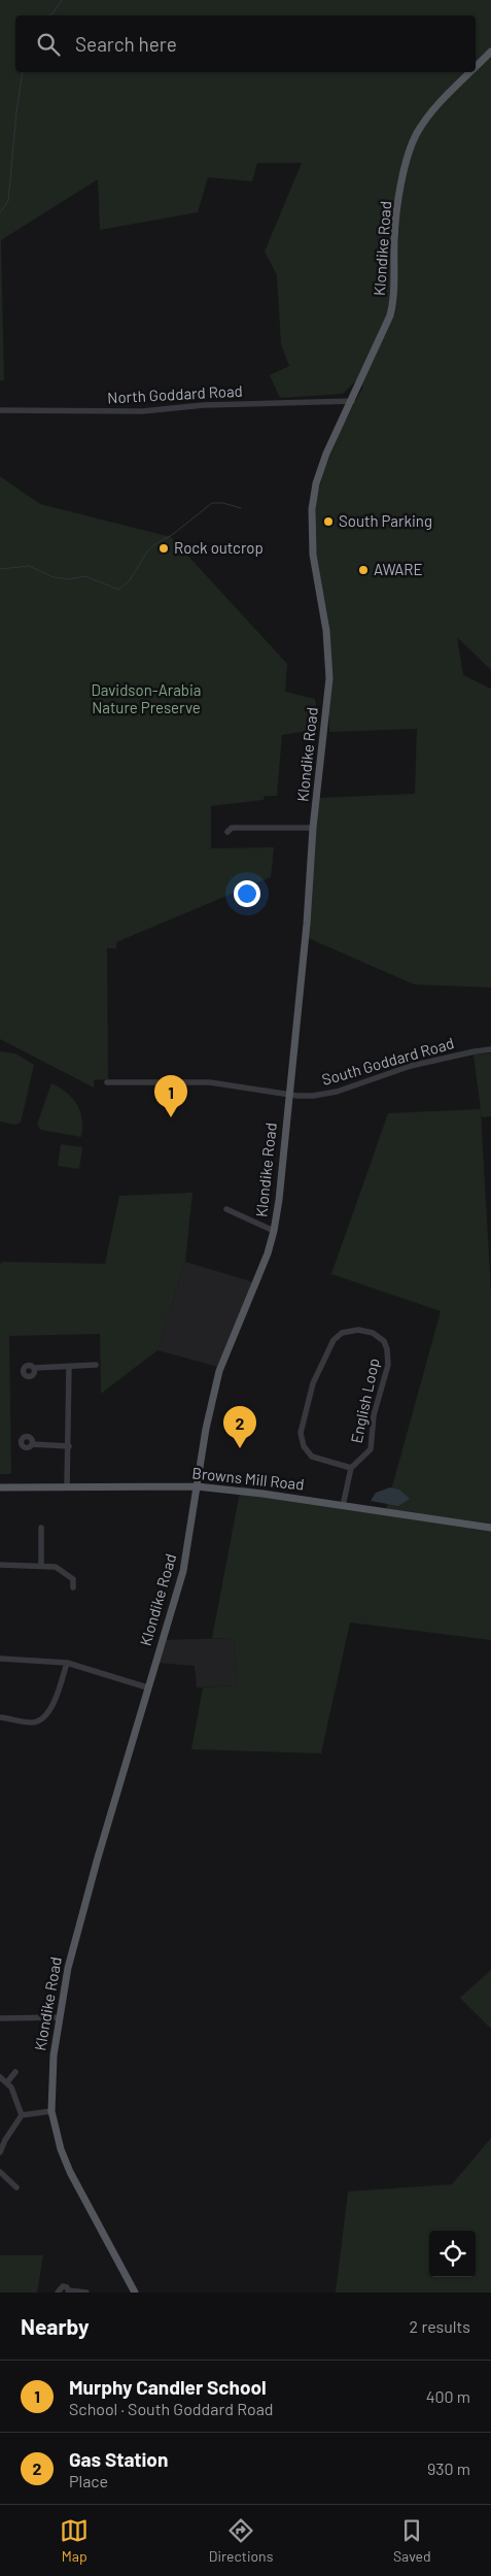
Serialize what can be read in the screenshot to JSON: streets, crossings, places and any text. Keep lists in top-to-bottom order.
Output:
{
  "streets": {
    "main road": ["Klondike Road", "Browns Mill Road"],
    "street": ["North Goddard Road", "South Goddard Road", "English Loop"]
  },
  "crossings": [
    ["Klondike Road", "North Goddard Road"],
    ["Klondike Road", "South Goddard Road"],
    ["Klondike Road", "Browns Mill Road"]
  ],
  "parks": ["Davidson-Arabia Nature Preserve"],
  "places": ["South Parking", "Rock outcrop", "AWARE"],
  "page": {
    "search": "Search here",
    "pins": ["1", "2"],
    "heading": ["Nearby", "2 results"],
    "list": [
      {
        "mark": "1",
        "name": "Murphy Candler School",
        "note": "School · South Goddard Road",
        "value": "400 m"
      },
      {
        "mark": "2",
        "name": "Gas Station",
        "note": "Place",
        "value": "930 m"
      }
    ],
    "nav": ["Map", "Directions", "Saved"]
  }
}
